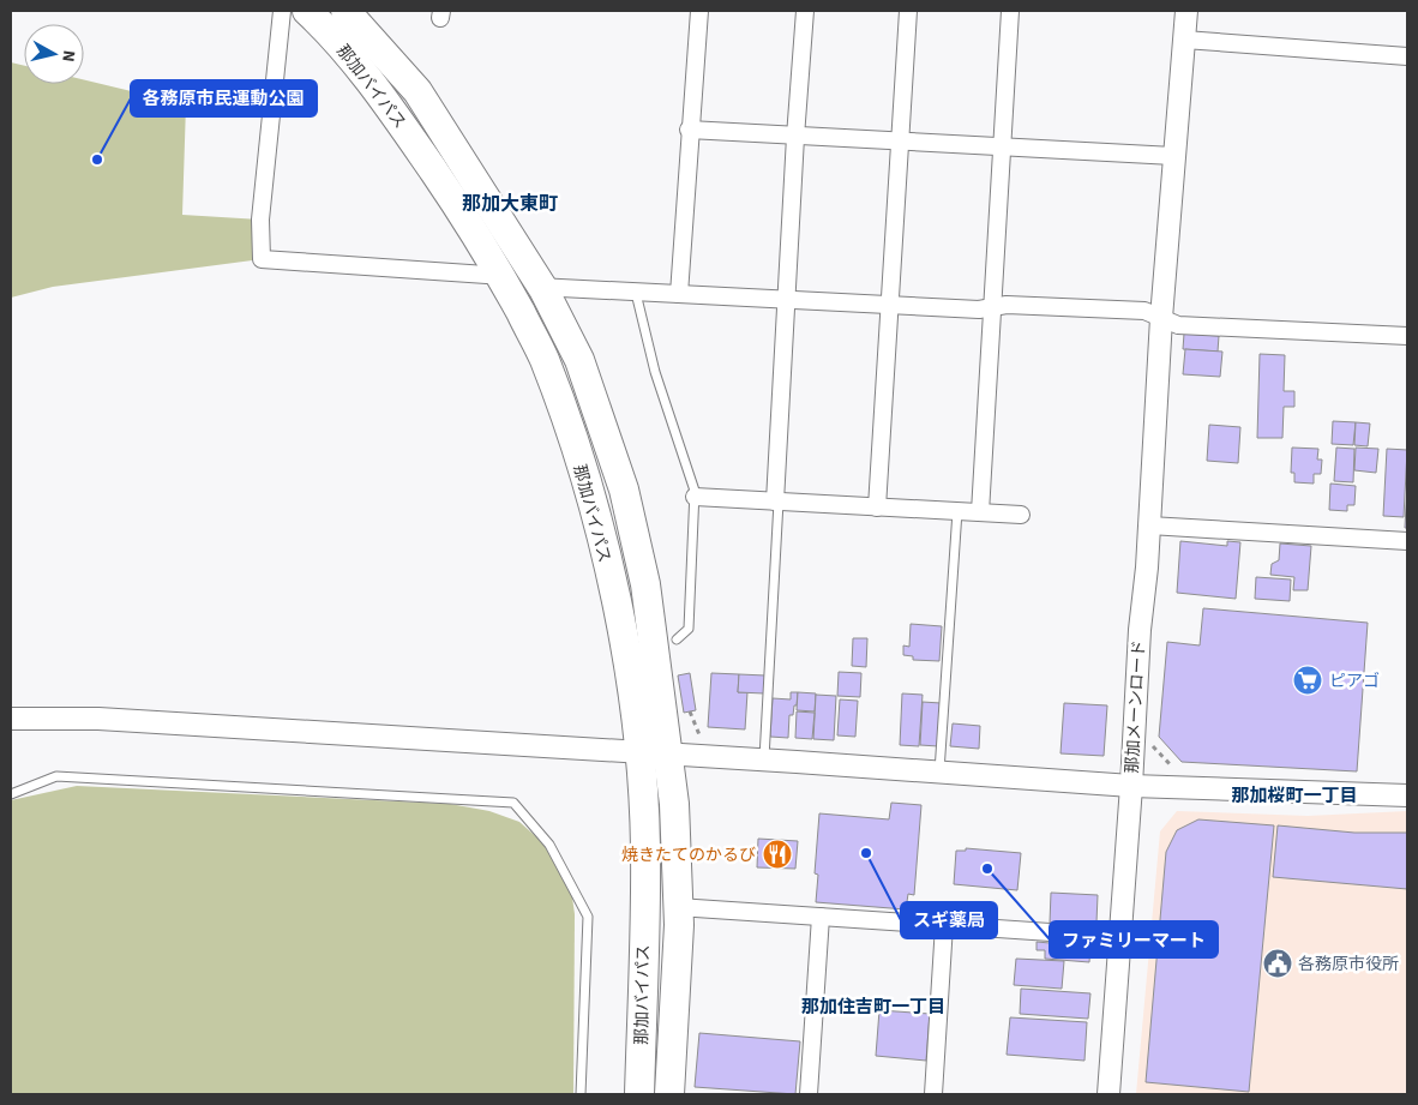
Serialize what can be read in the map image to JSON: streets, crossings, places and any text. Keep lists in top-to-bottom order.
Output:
{
  "streets": {
    "highway": ["那加バイパス"],
    "street": ["那加メーンロード"]
  },
  "districts": ["那加大東町", "那加桜町一丁目", "那加住吉町一丁目"],
  "places": {
    "other": ["各務原市民運動公園", "スギ薬局", "ファミリーマート"],
    "supermarket": ["ピアゴ"],
    "restaurant": ["焼きたてのかるび"],
    "public building": ["各務原市役所"]
  },
  "north": "right"
}
